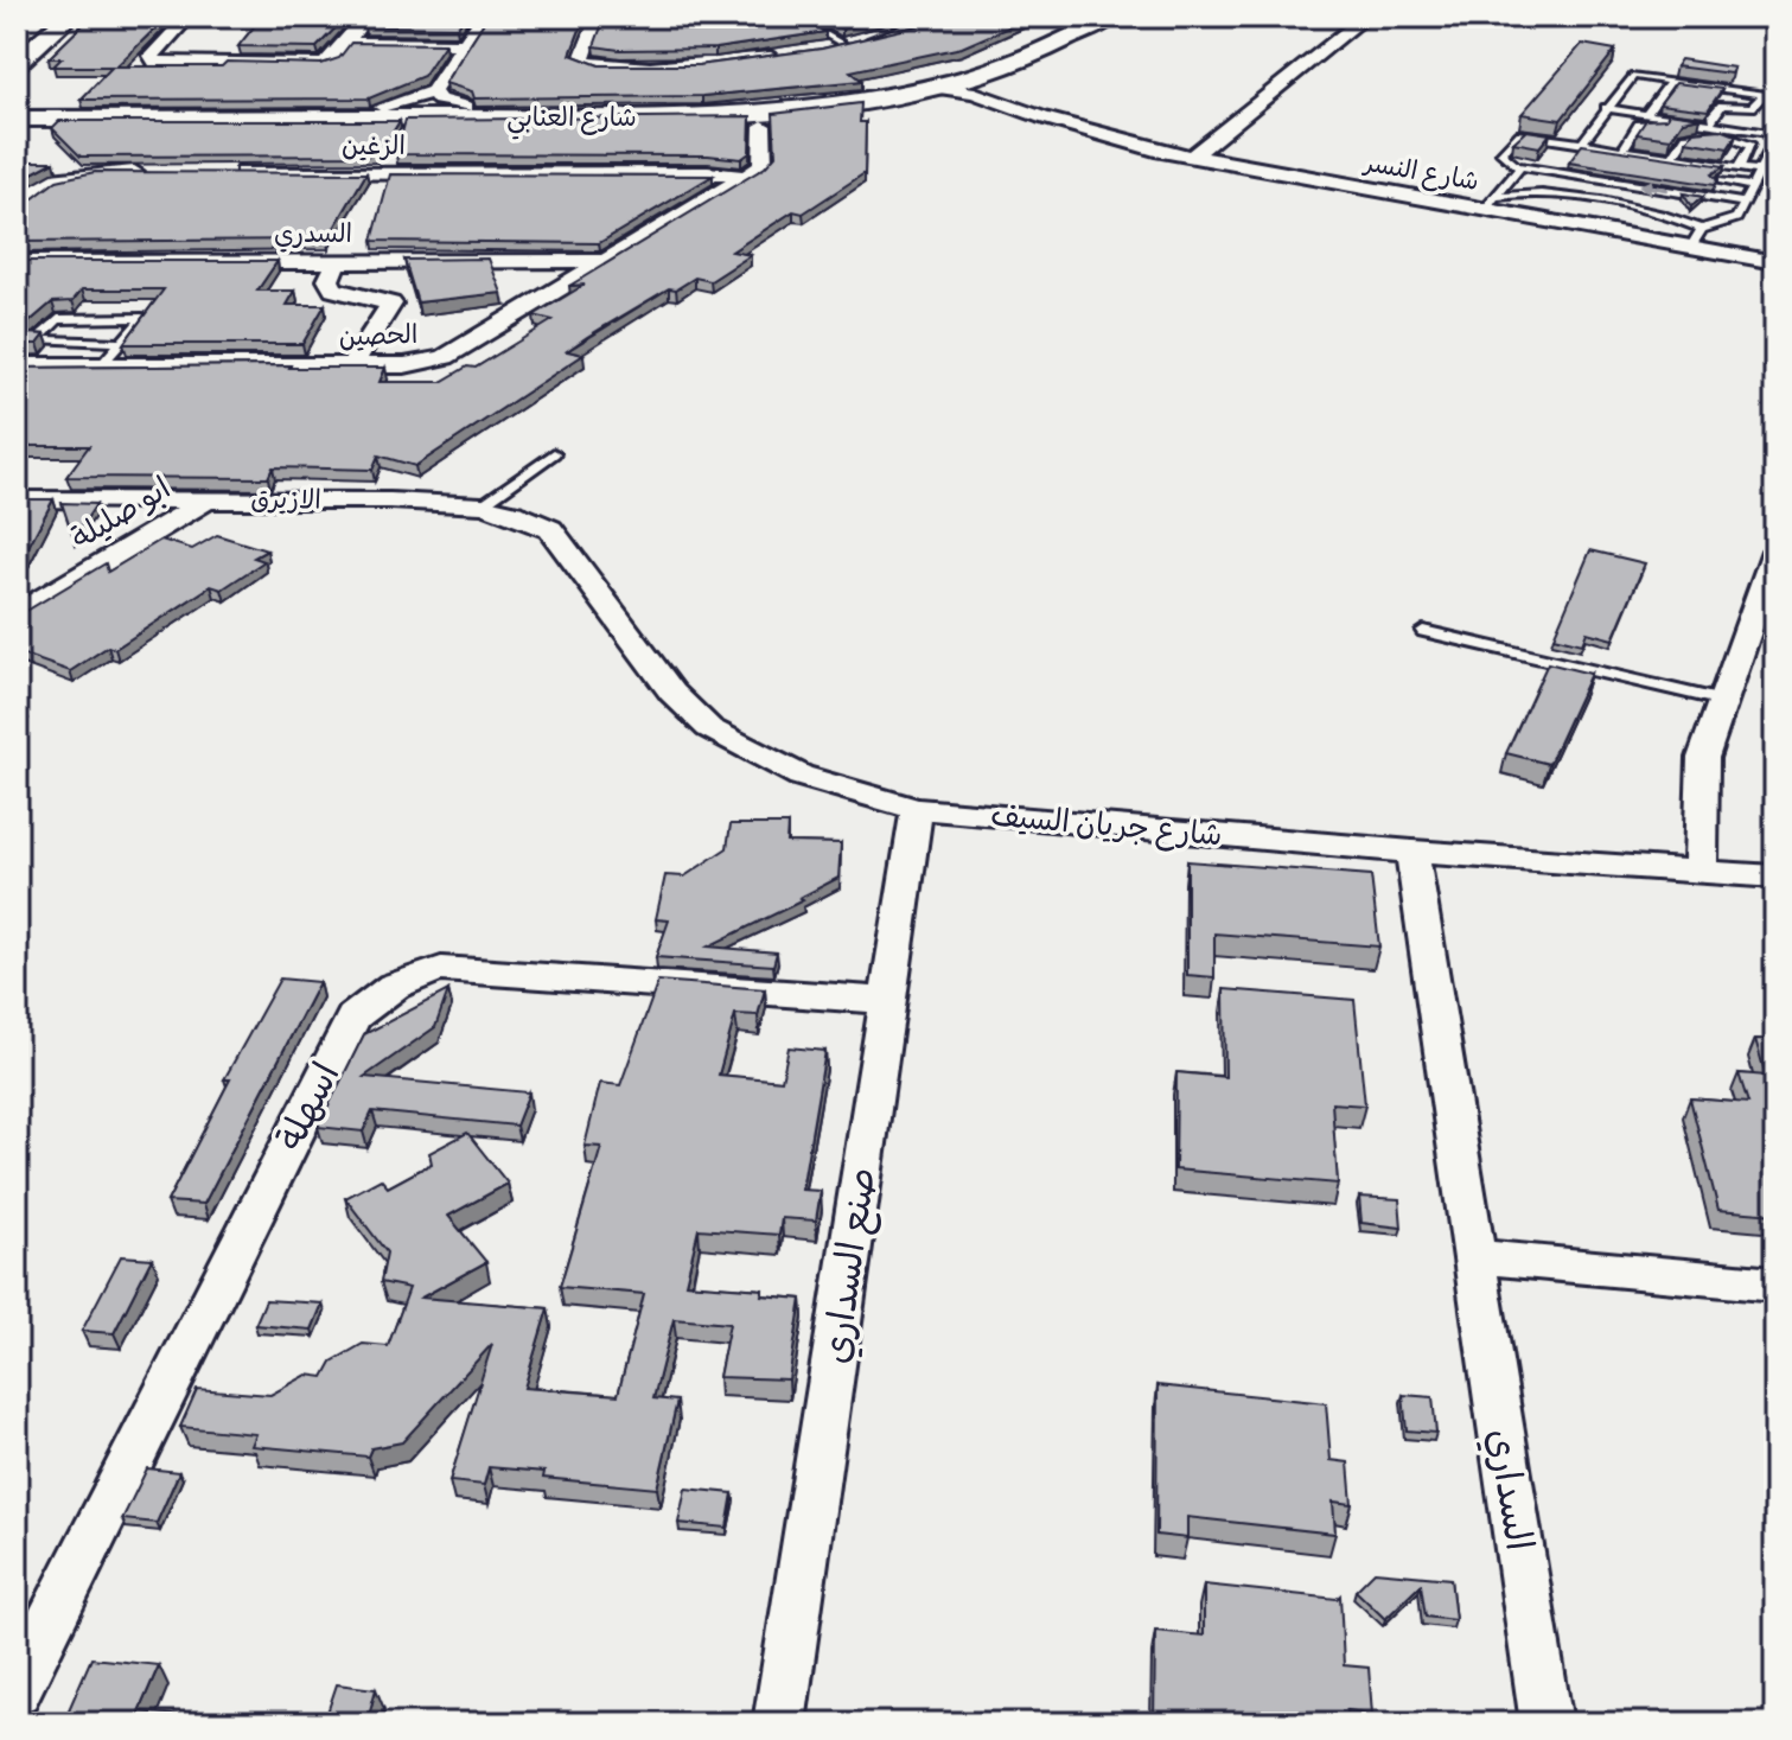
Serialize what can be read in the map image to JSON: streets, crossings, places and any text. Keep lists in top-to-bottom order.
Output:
{
  "streets": {
    "street": [
      "شارع العنابي",
      "الزغين",
      "شارع النسر",
      "السدري",
      "الحصين",
      "الازيرق",
      "ابو صليلة",
      "شارع جريان السيف",
      "اسهلة",
      "صنع السداري",
      "السداري"
    ]
  },
  "crossings": [
    ["شارع العنابي", "شارع النسر"],
    ["الزغين", "الحصين"],
    ["السدري", "الحصين"],
    ["الازيرق", "ابو صليلة"],
    ["الازيرق", "شارع جريان السيف"],
    ["شارع جريان السيف", "صنع السداري"],
    ["شارع جريان السيف", "السداري"],
    ["اسهلة", "صنع السداري"]
  ]
}
